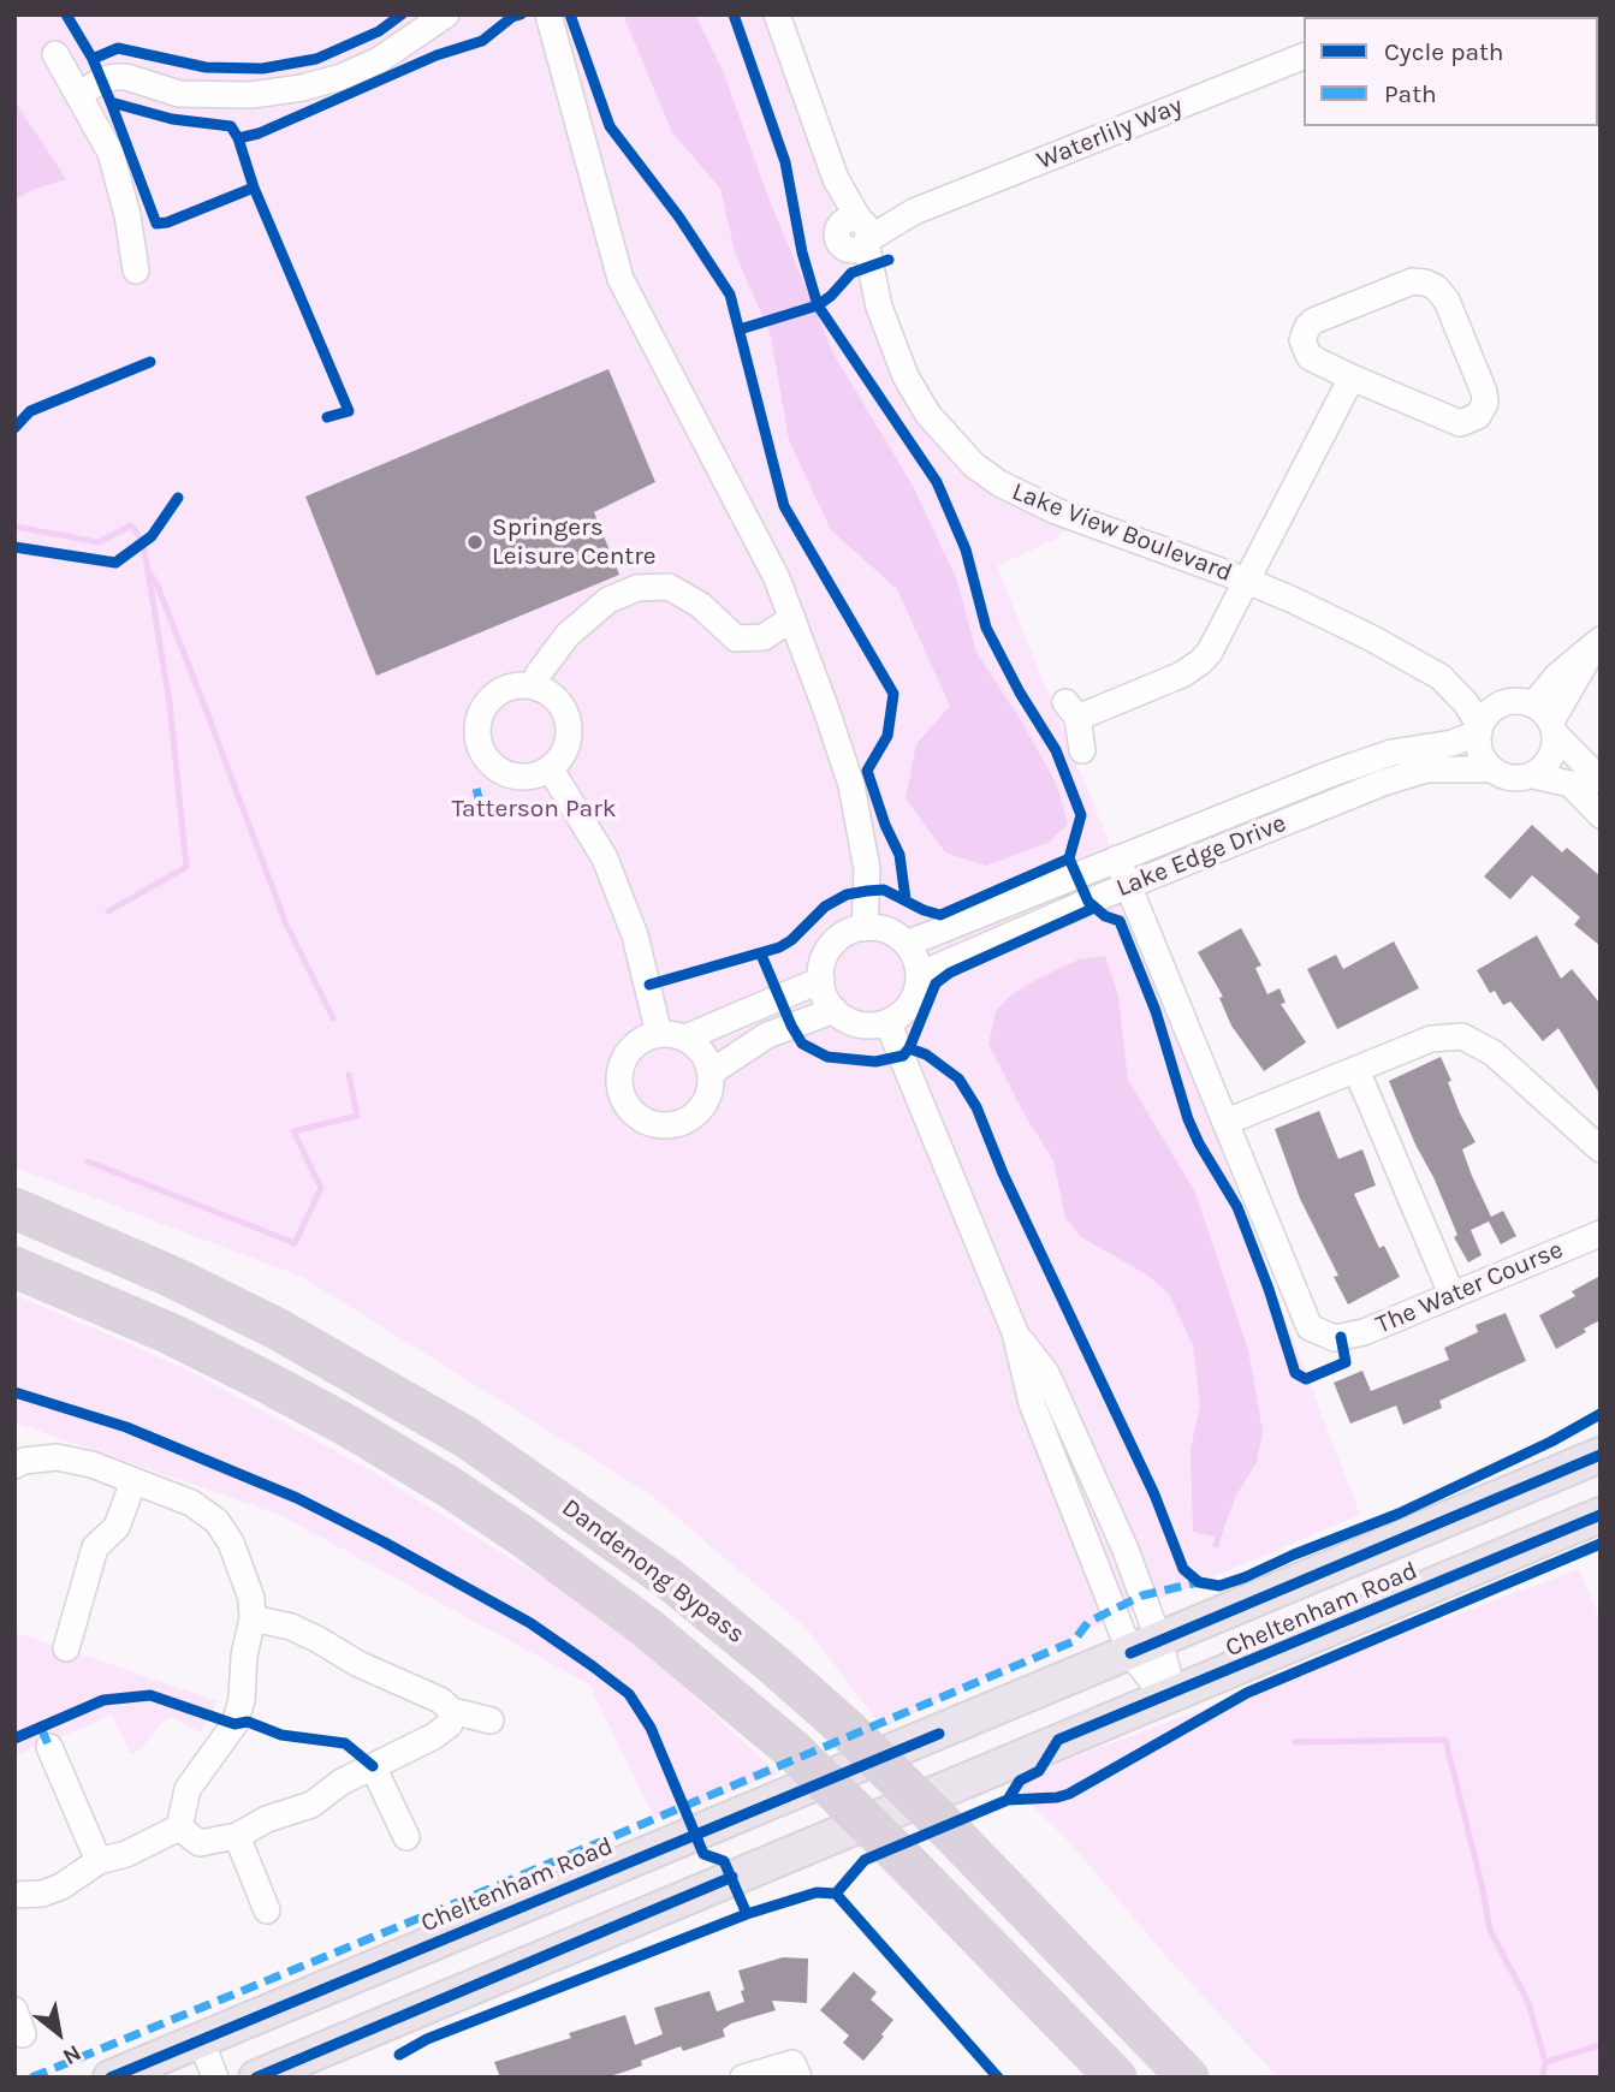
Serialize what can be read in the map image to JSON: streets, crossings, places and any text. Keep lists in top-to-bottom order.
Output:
{
  "streets": {
    "highway": ["Dandenong Bypass"],
    "main road": ["Cheltenham Road"],
    "street": [
      "Waterlily Way",
      "Lake View Boulevard",
      "Lake Edge Drive",
      "The Water Course"
    ]
  },
  "crossings": [
    ["Waterlily Way", "Lake View Boulevard"],
    ["Lake View Boulevard", "Lake Edge Drive"],
    ["Lake Edge Drive", "The Water Course"]
  ],
  "parks": ["Tatterson Park"],
  "places": ["Springers Leisure Centre"],
  "legend": ["Cycle path", "Path"],
  "north": "bottom right"
}
